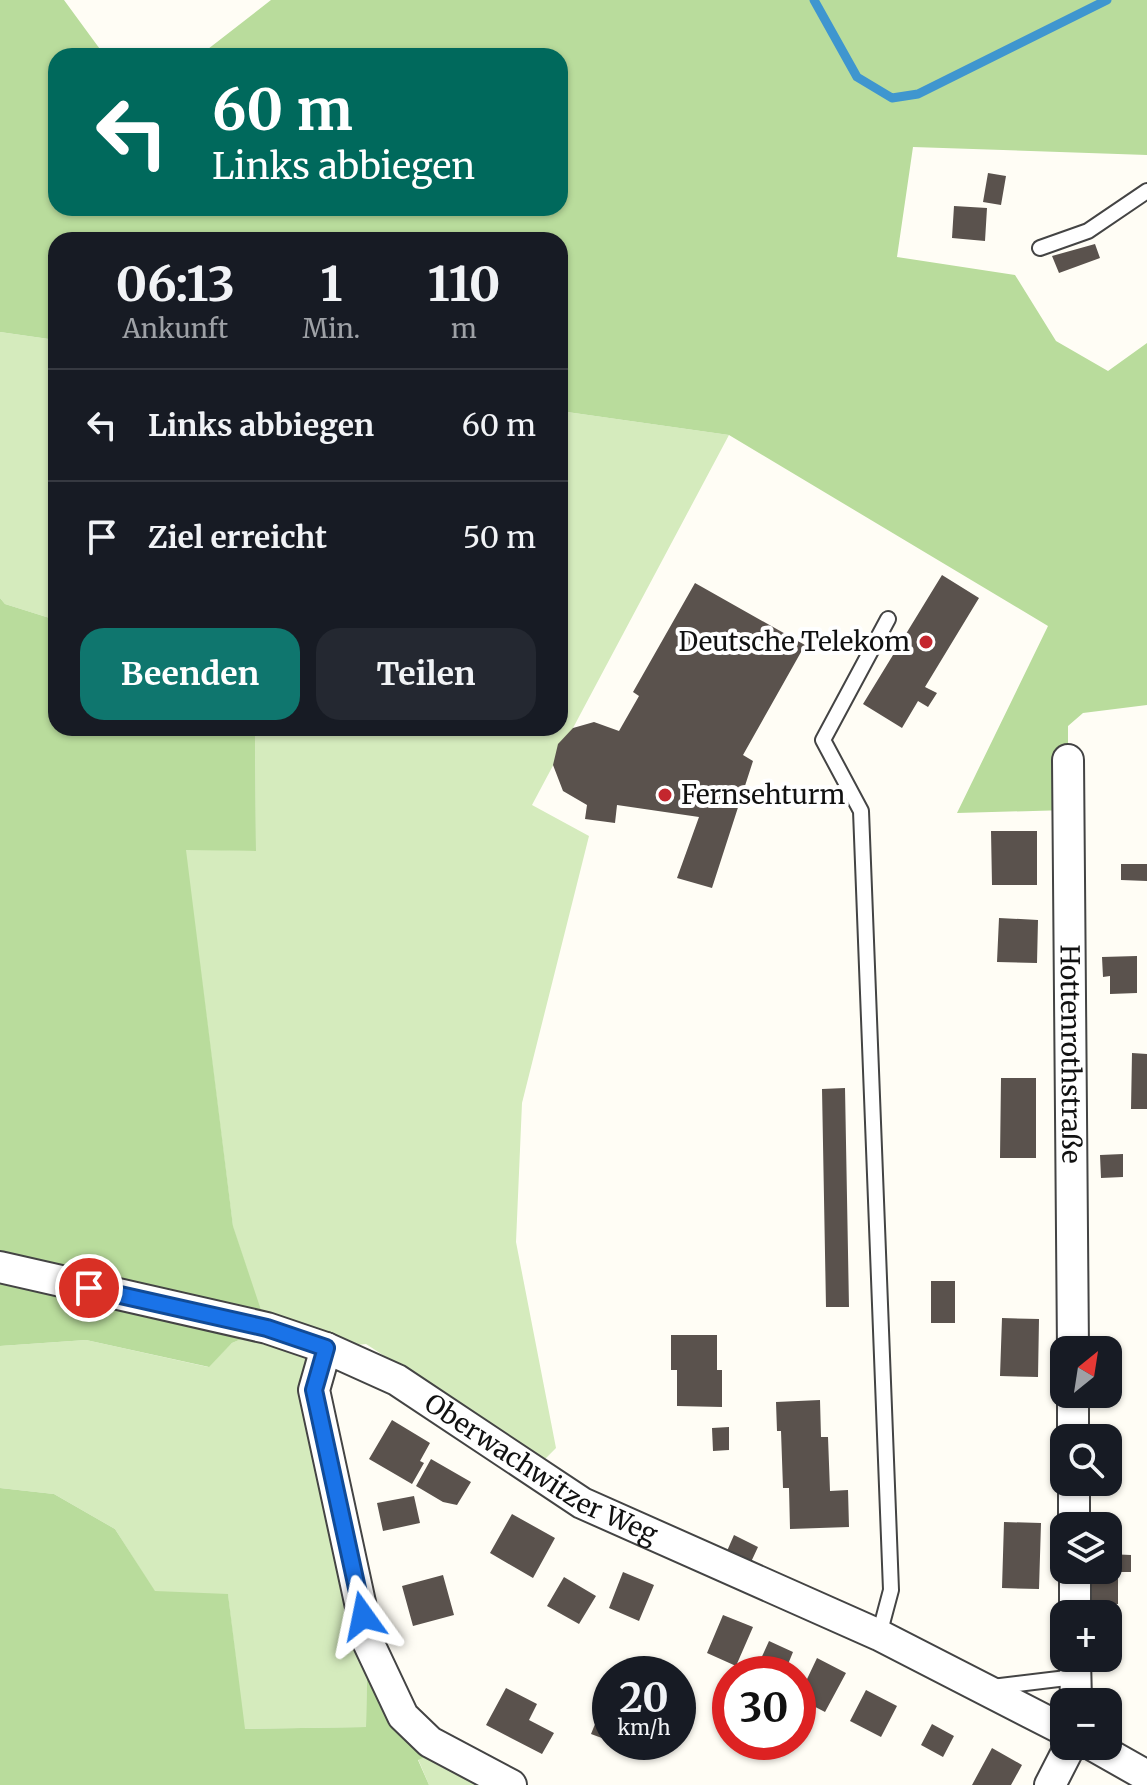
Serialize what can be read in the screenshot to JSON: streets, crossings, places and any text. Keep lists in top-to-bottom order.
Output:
{
  "streets": {
    "street": ["Hottenrothstraße", "Oberwachwitzer Weg"]
  },
  "places": ["Deutsche Telekom", "Fernsehturm"],
  "north": "top right",
  "page": {
    "turn": ["60 m", "Links abbiegen"],
    "eta": [
      "06:13",
      "Ankunft",
      "1",
      "Min.",
      "110",
      "m"
    ],
    "list": [
      {
        "name": "Links abbiegen",
        "value": "60 m"
      },
      {
        "name": "Ziel erreicht",
        "value": "50 m"
      }
    ],
    "buttons": ["Beenden", "Teilen"],
    "map_buttons": ["+", "−"],
    "speed": "20 km/h",
    "limit": "30"
  }
}
